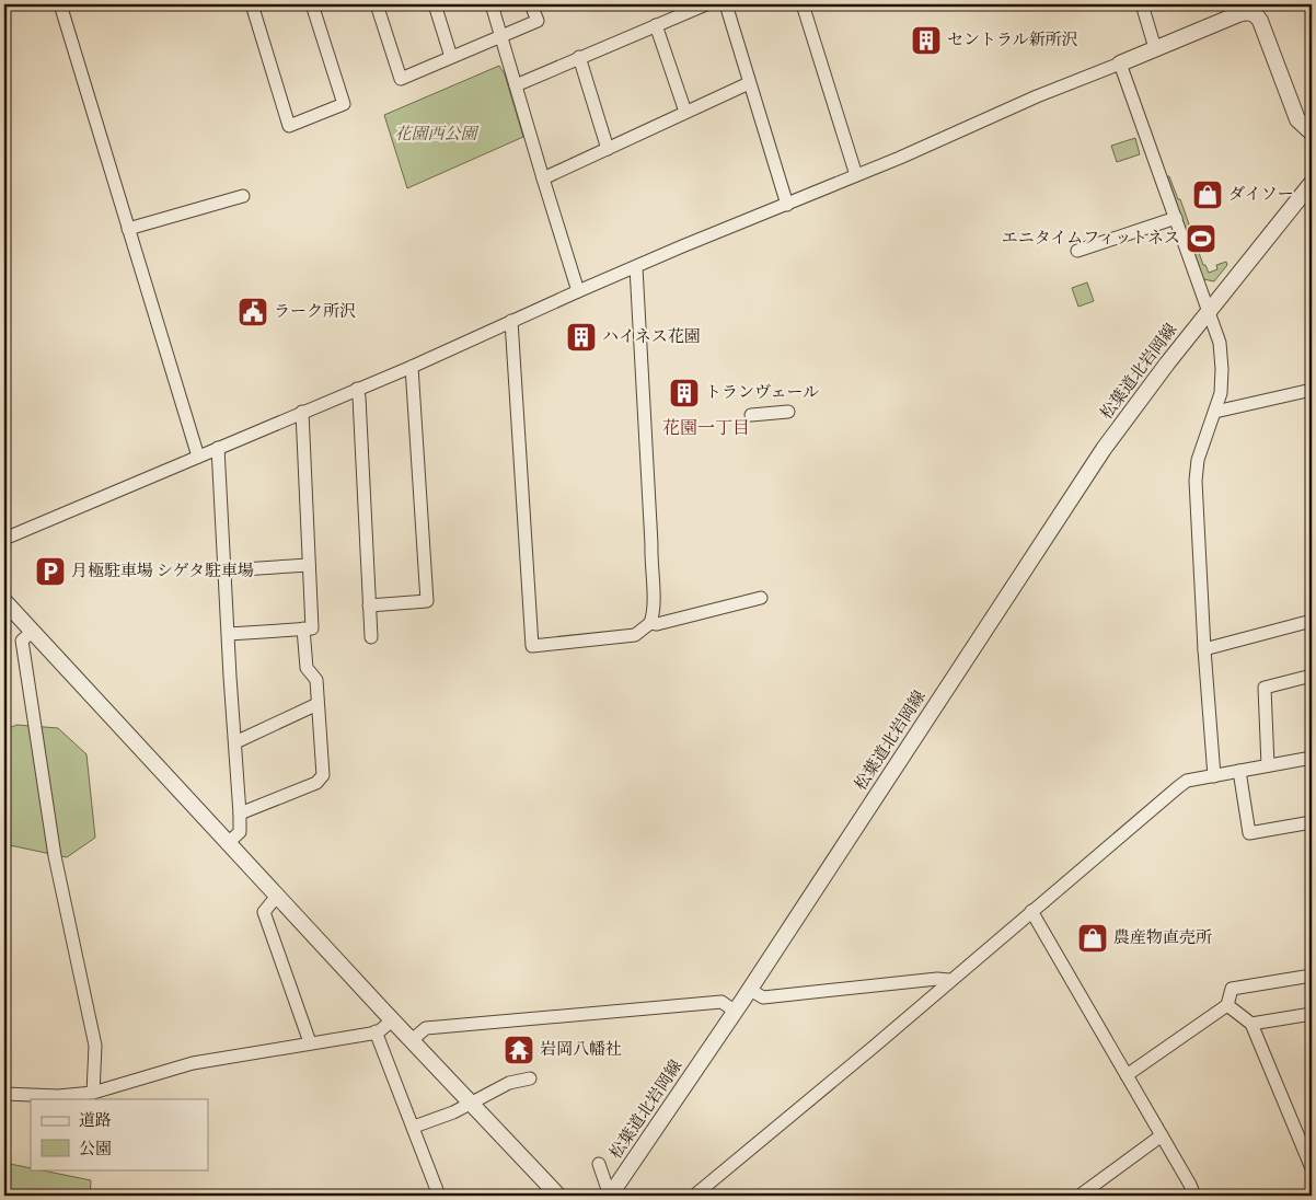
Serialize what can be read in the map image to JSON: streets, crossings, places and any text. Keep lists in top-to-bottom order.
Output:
{
  "streets": {
    "street": ["松葉道北岩岡線"]
  },
  "districts": ["花園一丁目"],
  "parks": ["花園西公園"],
  "places": {
    "building": ["セントラル新所沢", "ハイネス花園", "トランヴェール"],
    "shop": ["ダイソー", "農産物直売所"],
    "sports": ["エニタイムフィットネス"],
    "public building": ["ラーク所沢"],
    "parking": ["月極駐車場 シゲタ駐車場"],
    "temple": ["岩岡八幡社"]
  },
  "legend": ["道路", "公園"]
}
